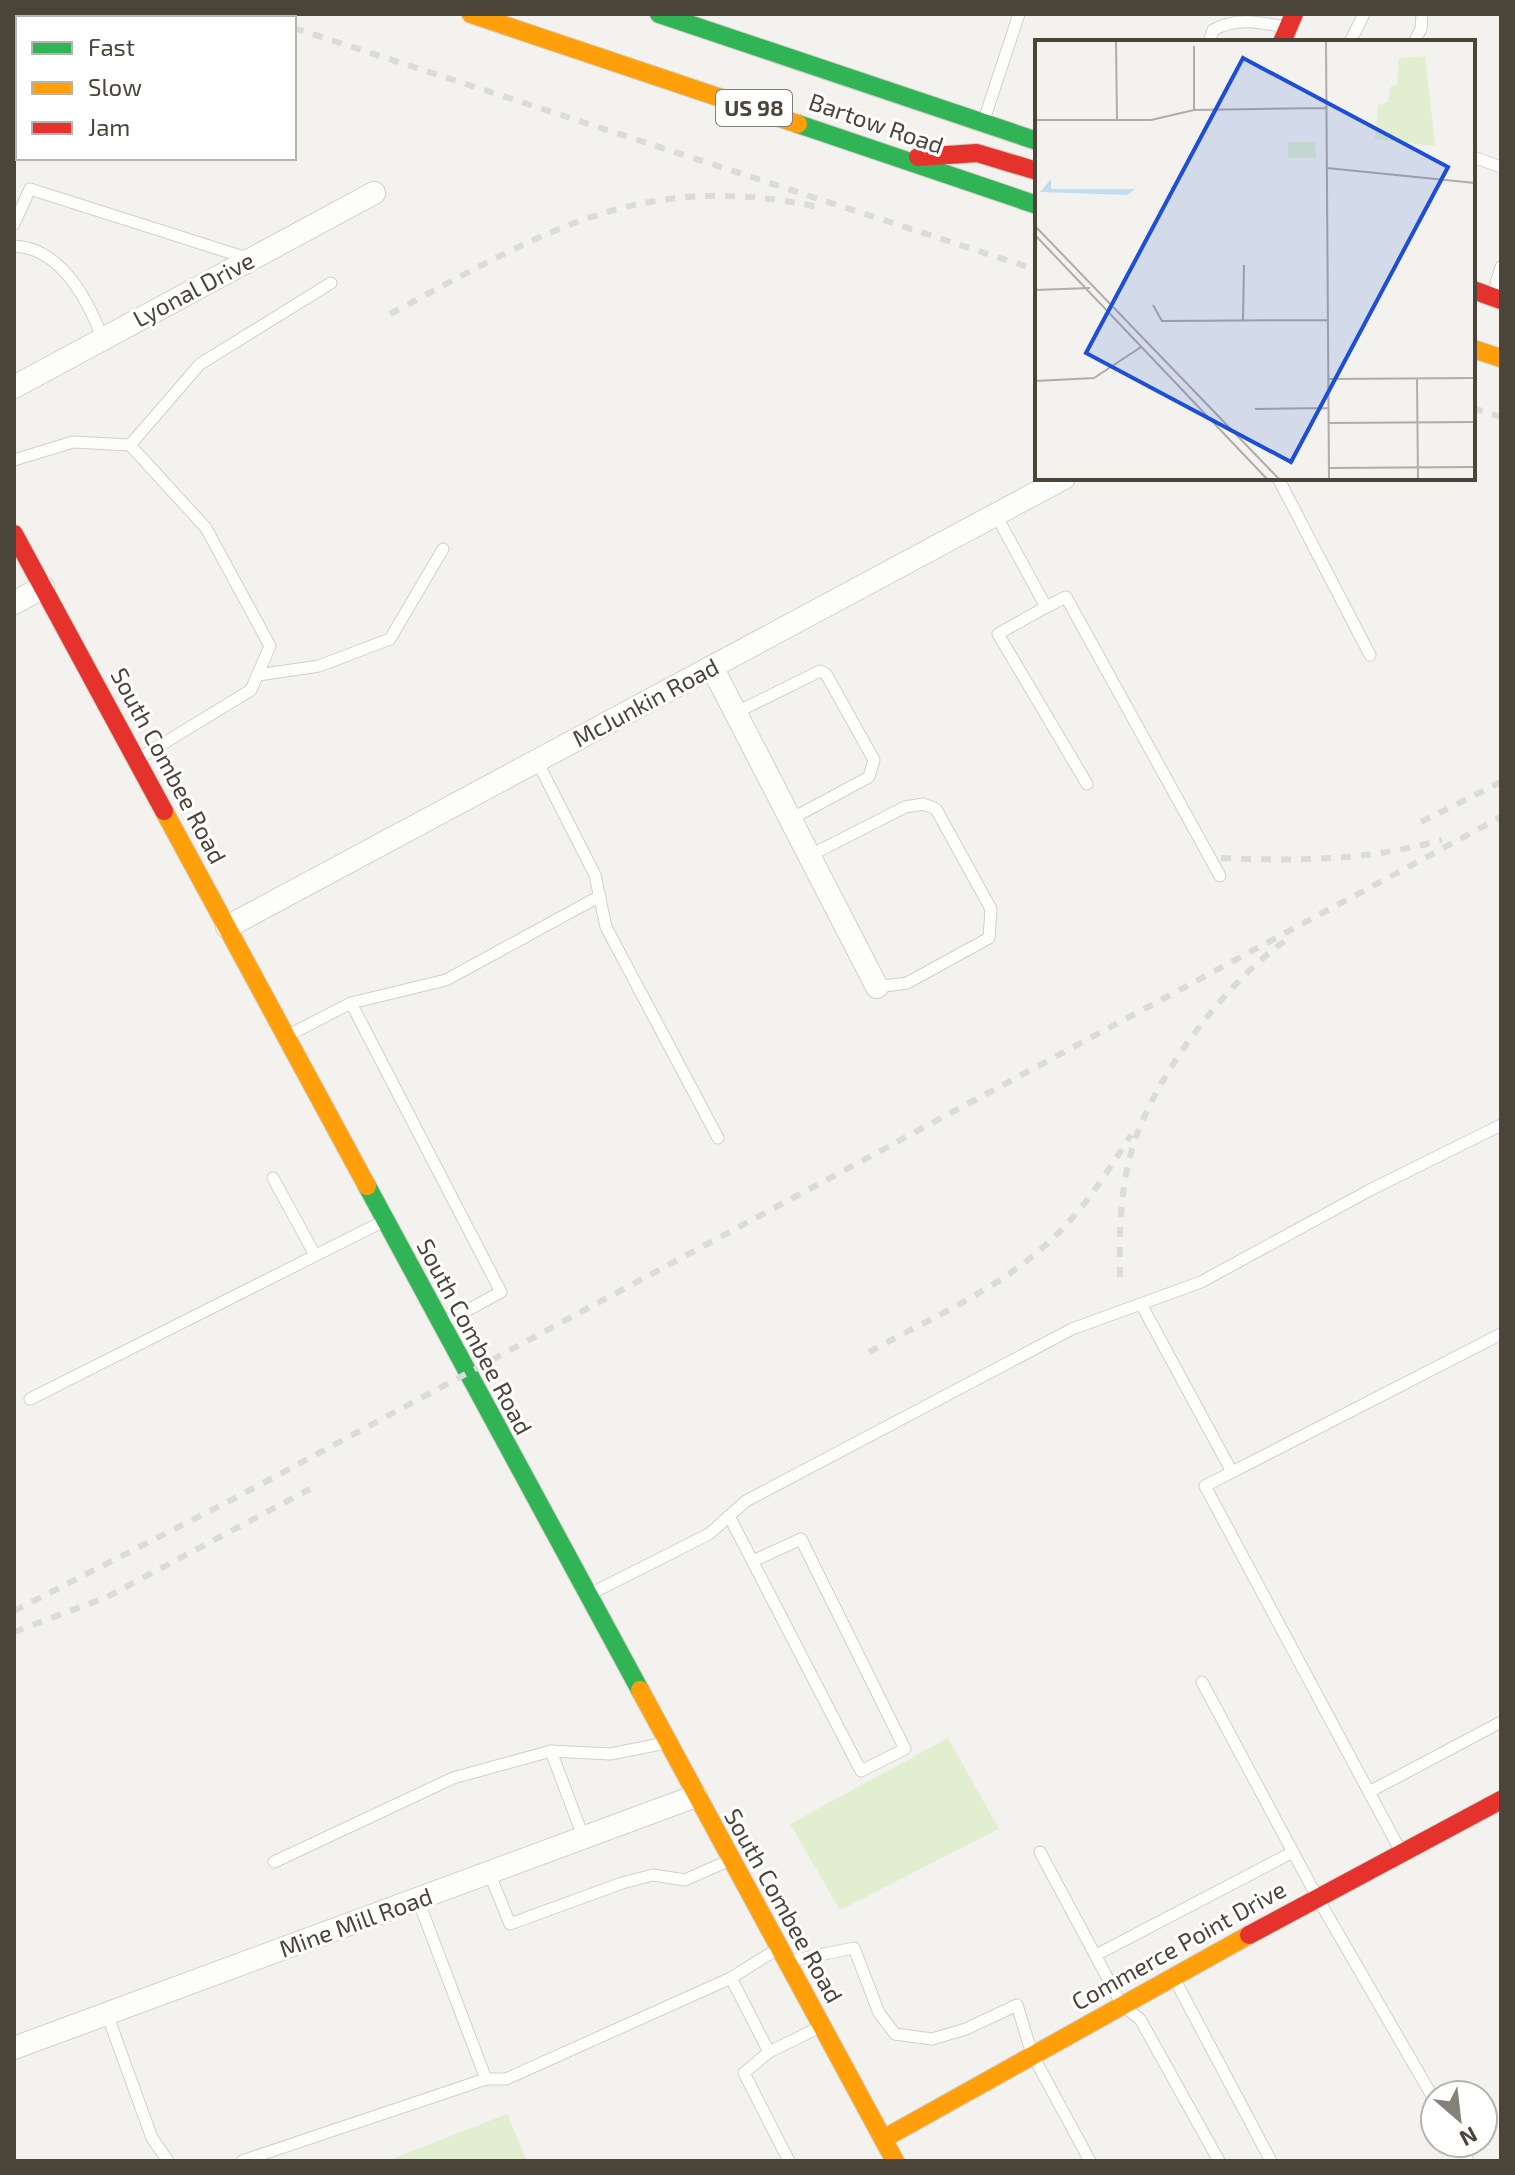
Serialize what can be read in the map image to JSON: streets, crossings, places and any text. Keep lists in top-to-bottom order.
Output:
{
  "streets": {
    "main road": [
      "US 98",
      "Bartow Road",
      "South Combee Road",
      "Commerce Point Drive"
    ],
    "street": ["Lyonal Drive", "McJunkin Road", "Mine Mill Road"]
  },
  "crossings": [
    ["McJunkin Road", "South Combee Road"],
    ["South Combee Road", "Mine Mill Road"],
    ["South Combee Road", "Commerce Point Drive"]
  ],
  "legend": ["Fast", "Slow", "Jam"],
  "north": "bottom right"
}
